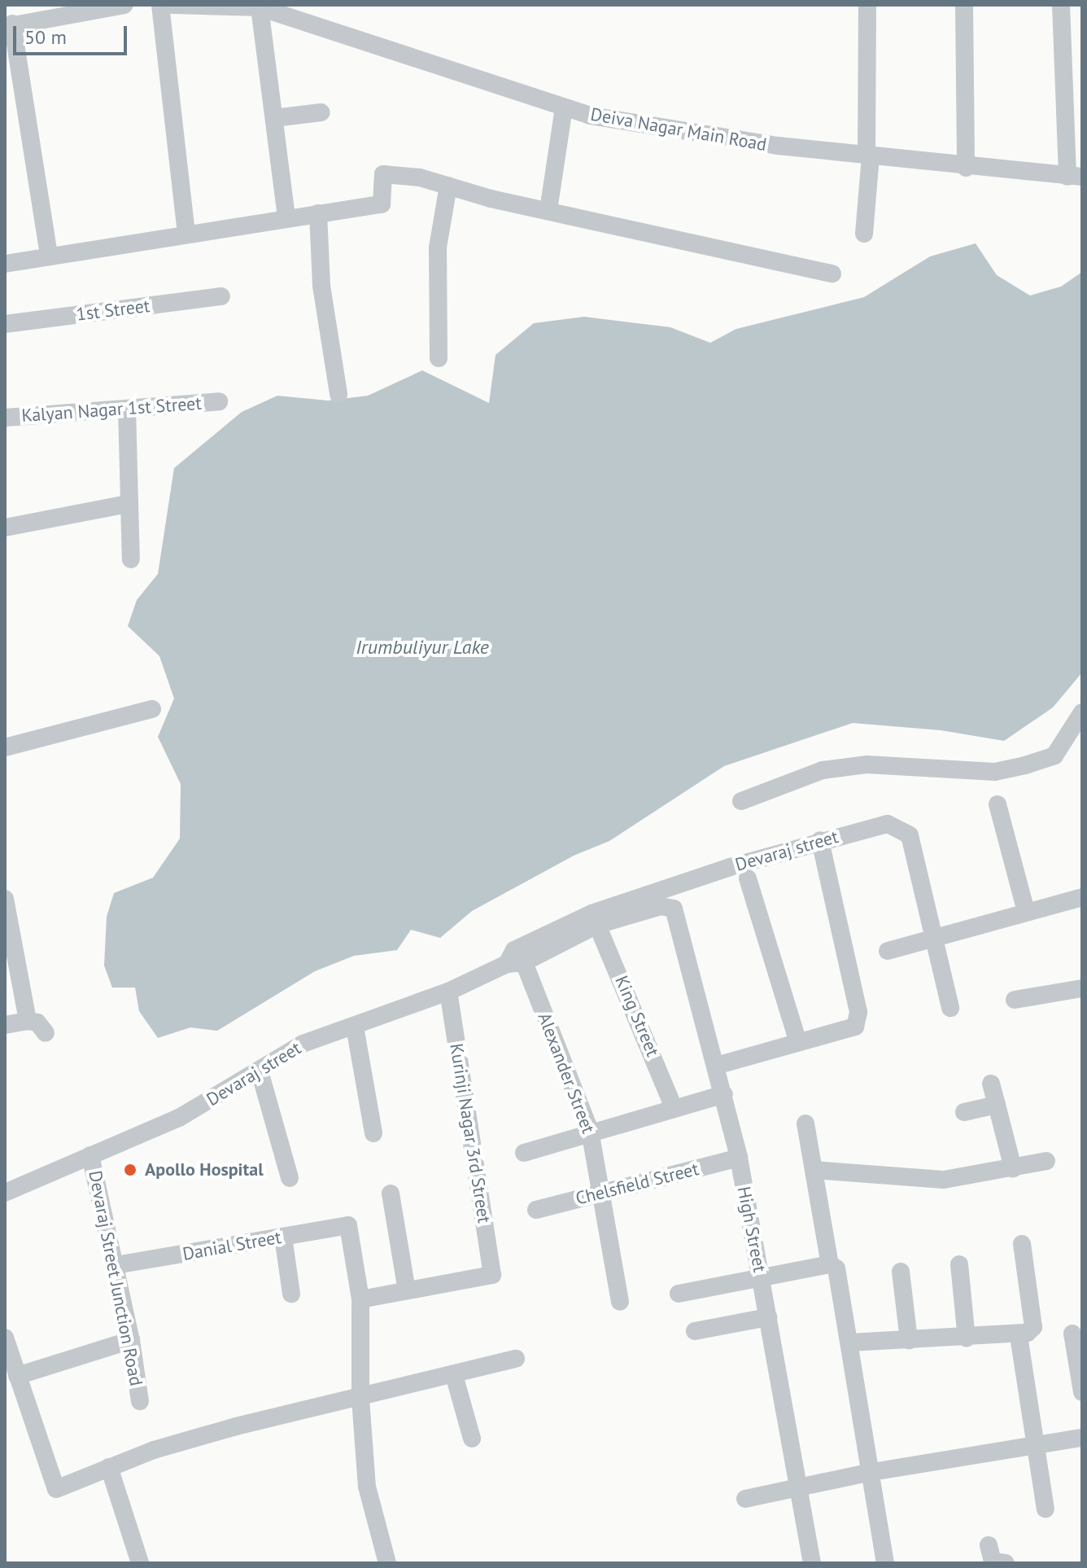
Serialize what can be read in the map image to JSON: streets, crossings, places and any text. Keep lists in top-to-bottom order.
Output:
{
  "streets": {
    "street": [
      "Deiva Nagar Main Road",
      "1st Street",
      "Kalyan Nagar 1st Street",
      "Devaraj street",
      "King Street",
      "Alexander Street",
      "Kurinji Nagar 3rd Street",
      "Chelsfield Street",
      "High Street",
      "Danial Street",
      "Devaraj Street Junction Road"
    ]
  },
  "crossings": [
    ["Devaraj street", "King Street"],
    ["Devaraj street", "Alexander Street"],
    ["Devaraj street", "Kurinji Nagar 3rd Street"],
    ["Devaraj street", "High Street"],
    ["Devaraj street", "Devaraj Street Junction Road"],
    ["Alexander Street", "Chelsfield Street"],
    ["Chelsfield Street", "High Street"],
    ["Danial Street", "Devaraj Street Junction Road"]
  ],
  "water": ["Irumbuliyur Lake"],
  "places": ["Apollo Hospital"],
  "scale_bar": "50 m"
}
